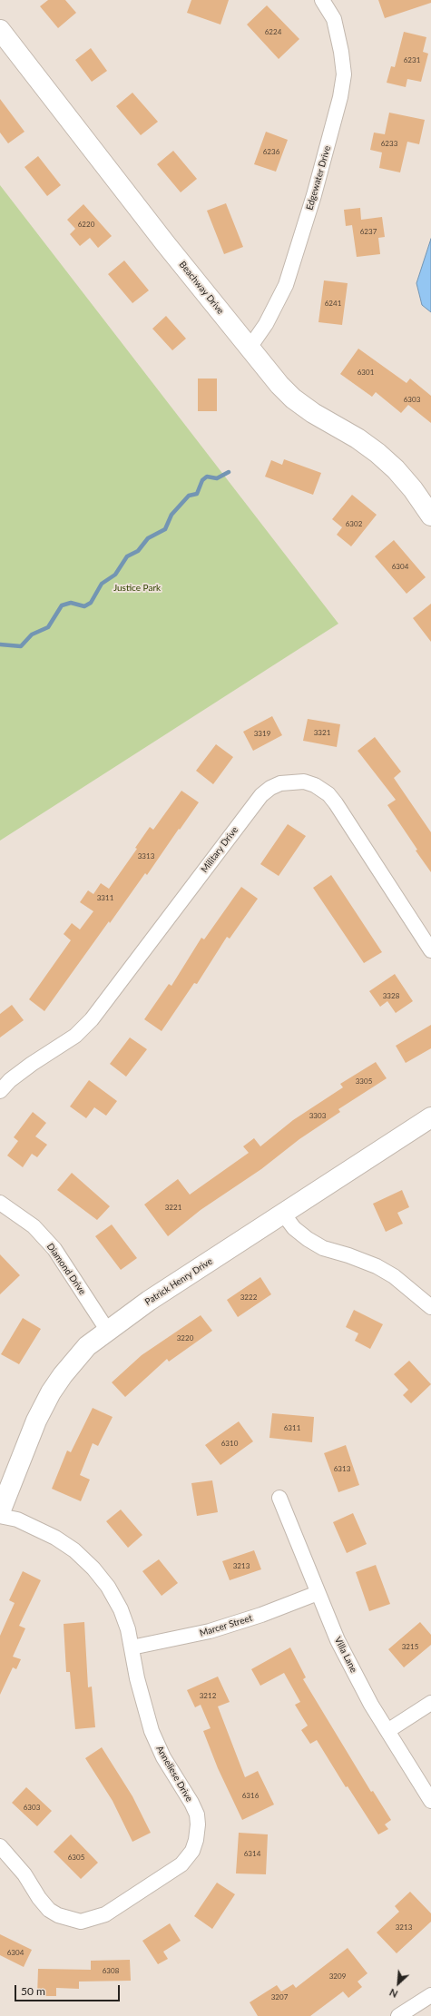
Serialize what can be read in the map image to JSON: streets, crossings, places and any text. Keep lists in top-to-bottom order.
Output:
{
  "streets": {
    "street": [
      "Edgewater Drive",
      "Beachway Drive",
      "Military Drive",
      "Diamond Drive",
      "Patrick Henry Drive",
      "Marcer Street",
      "Villa Lane",
      "Anneliese Drive"
    ]
  },
  "crossings": [
    ["Edgewater Drive", "Beachway Drive"],
    ["Diamond Drive", "Patrick Henry Drive"],
    ["Marcer Street", "Villa Lane"],
    ["Marcer Street", "Anneliese Drive"]
  ],
  "parks": ["Justice Park"],
  "house_numbers": [
    "6224",
    "6231",
    "6233",
    "6236",
    "6220",
    "6237",
    "6241",
    "6301",
    "6303",
    "6302",
    "6304",
    "3321",
    "3319",
    "3313",
    "3311",
    "3328",
    "3305",
    "3303",
    "3221",
    "3222",
    "3220",
    "6311",
    "6310",
    "6313",
    "3213",
    "3215",
    "3212",
    "6316",
    "6303",
    "6314",
    "6305",
    "3213",
    "6304",
    "6308",
    "3209",
    "3207"
  ],
  "scale_bar": "50 m",
  "north": "bottom left"
}
